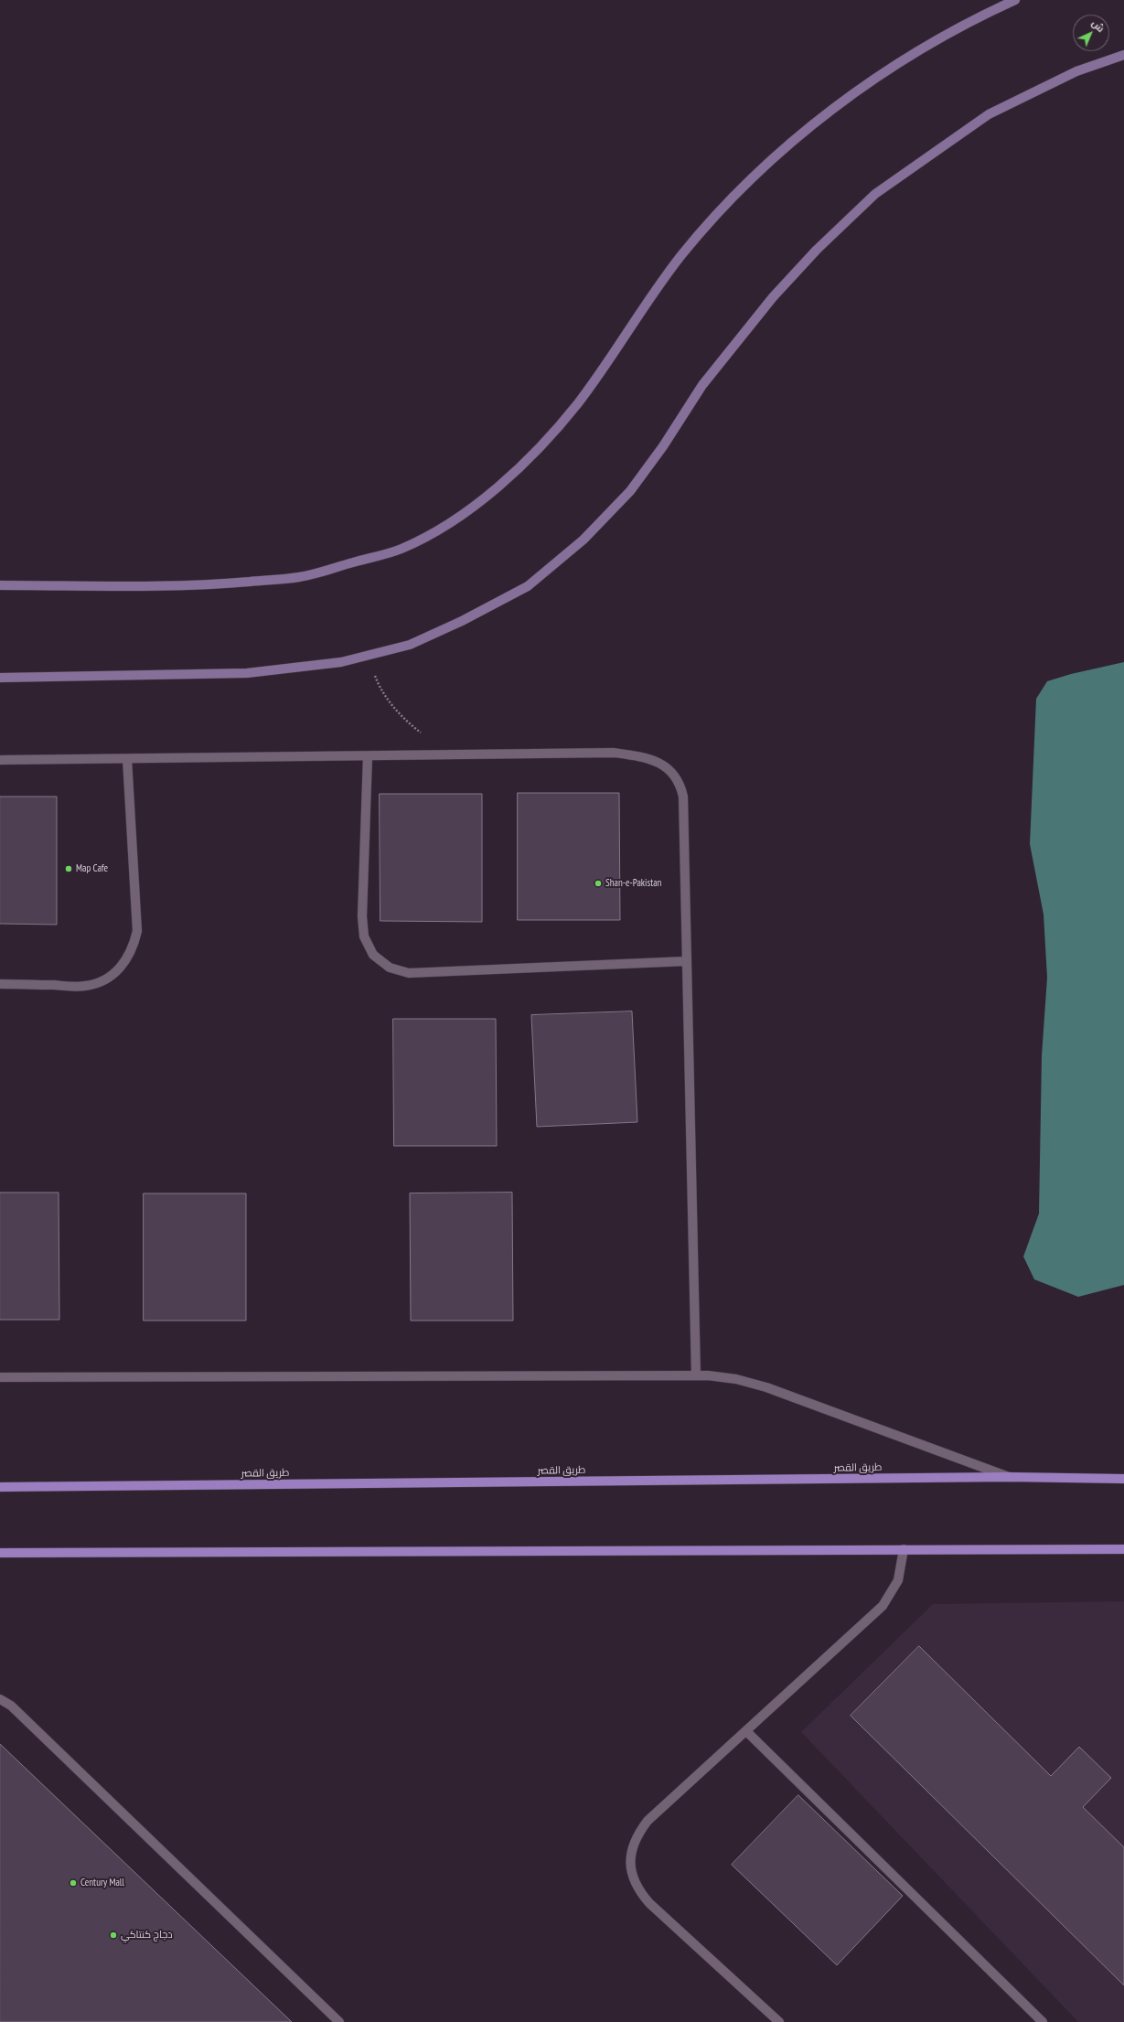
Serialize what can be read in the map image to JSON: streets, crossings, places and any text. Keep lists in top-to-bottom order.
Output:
{
  "streets": {
    "main road": ["طريق القصر"]
  },
  "places": [
    "Map Cafe",
    "Shan-e-Pakistan",
    "Century Mall",
    "دجاج كنتاكي"
  ],
  "north": "top right"
}
